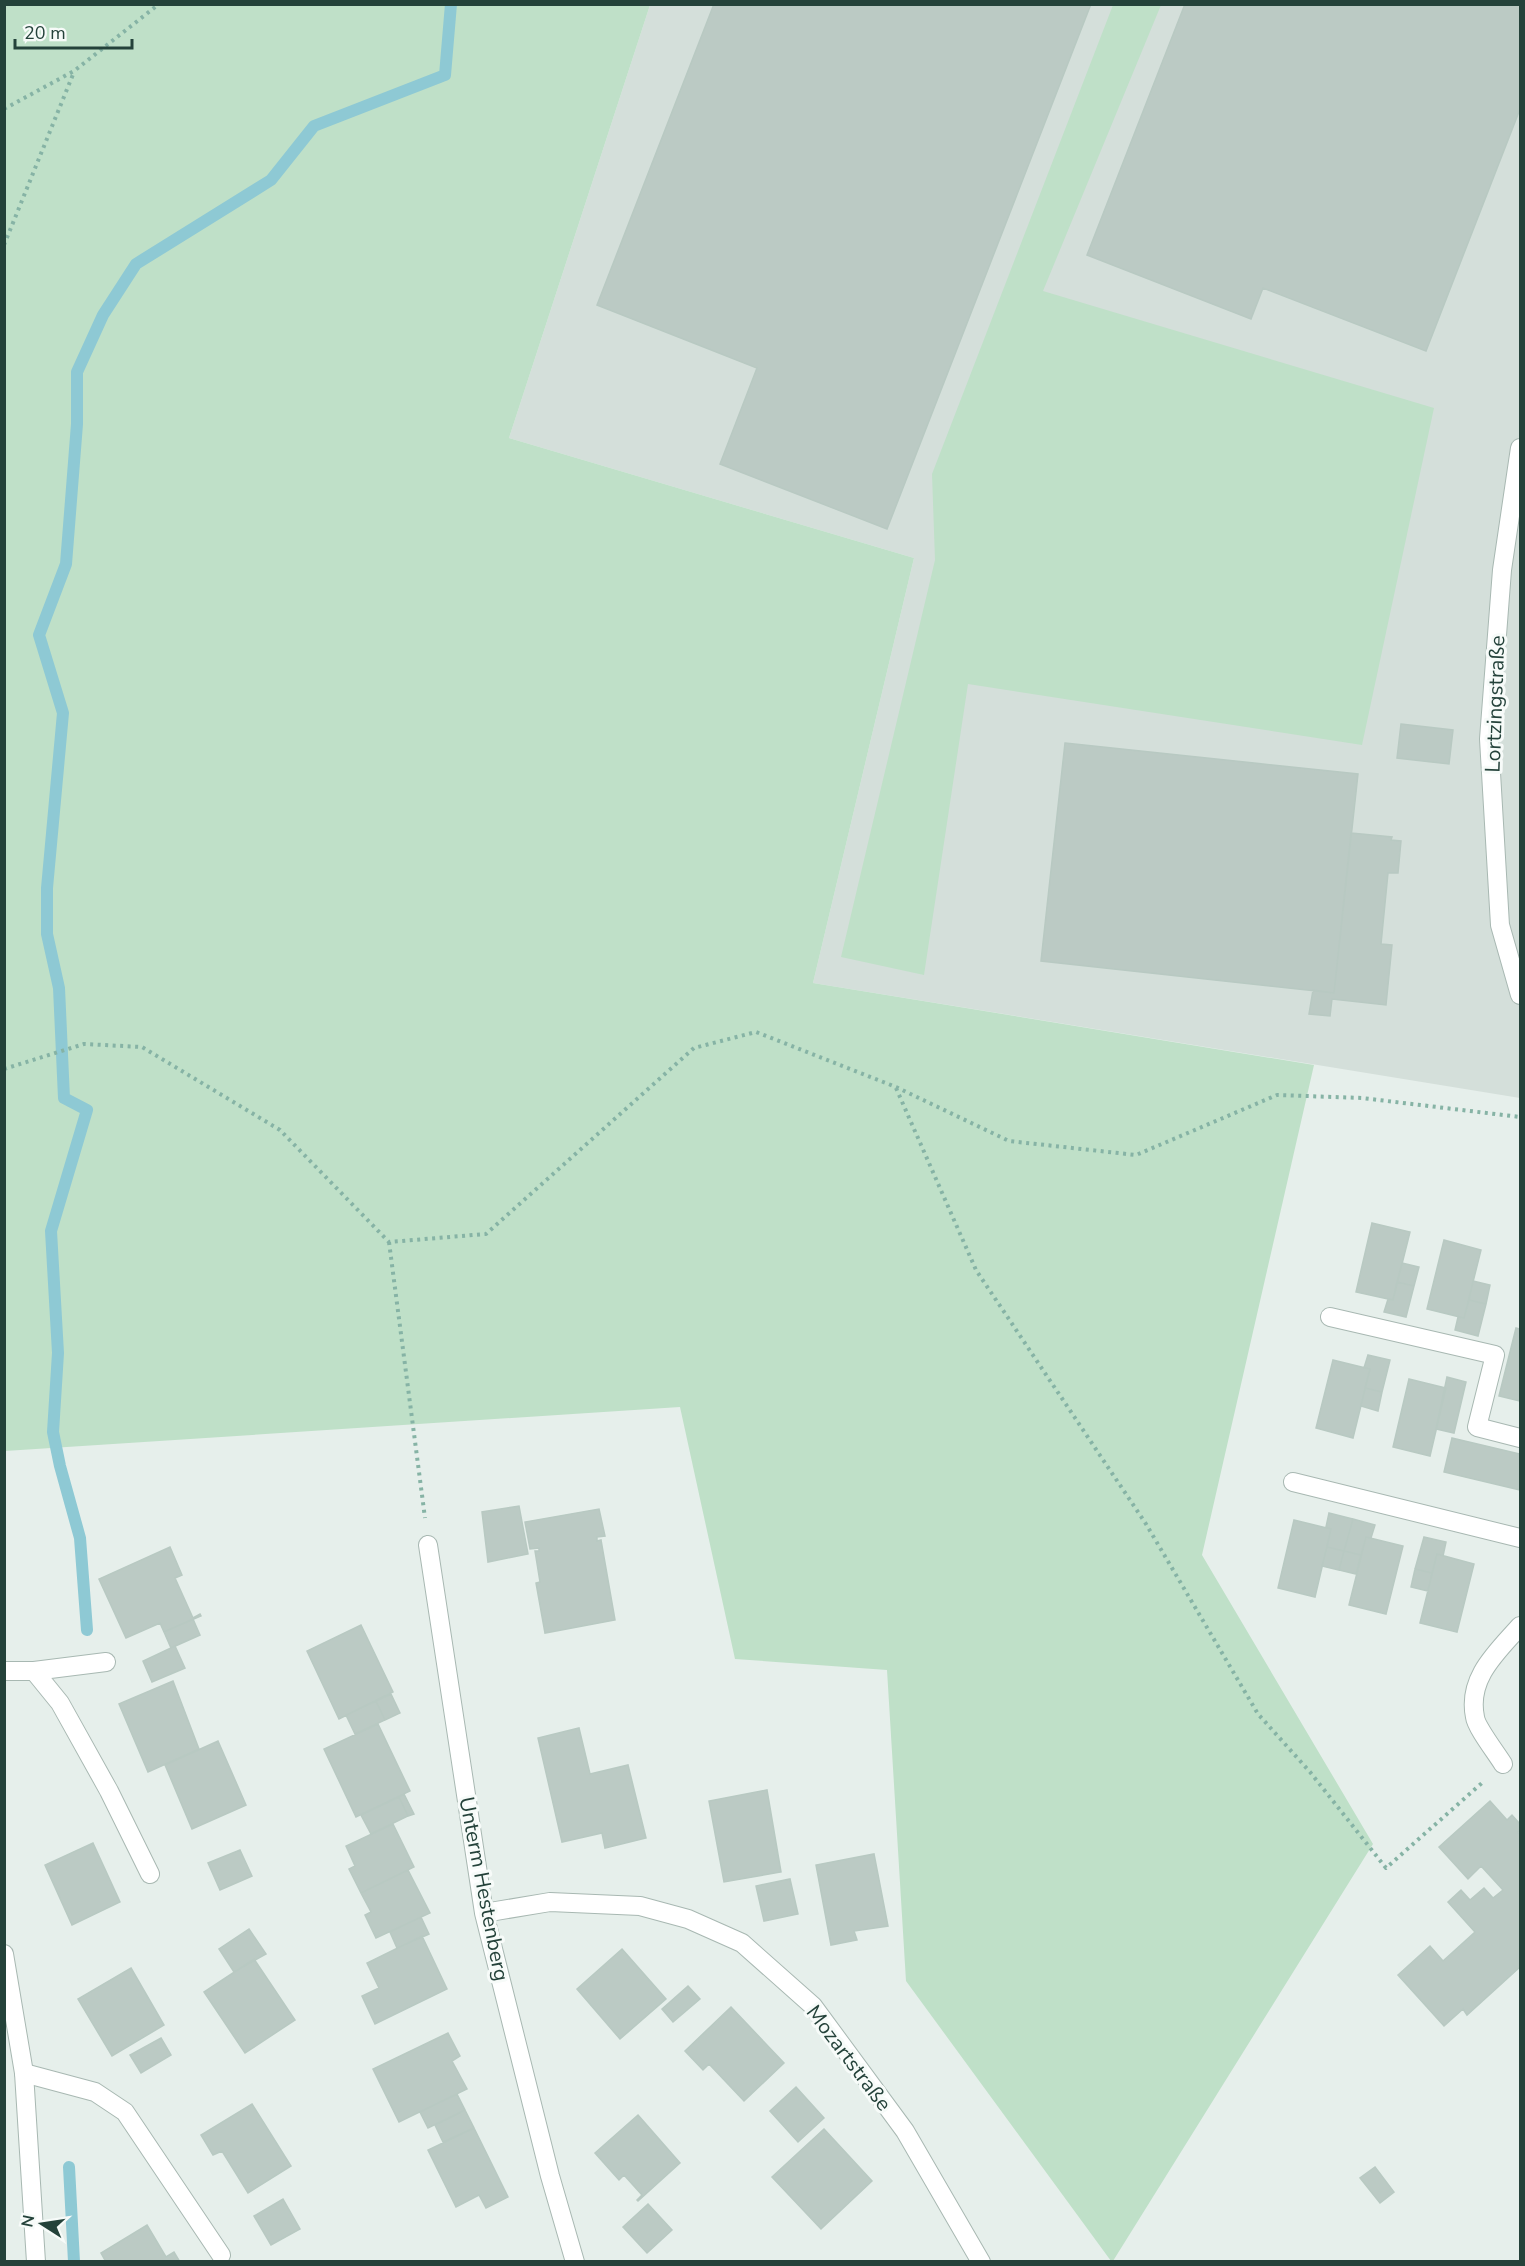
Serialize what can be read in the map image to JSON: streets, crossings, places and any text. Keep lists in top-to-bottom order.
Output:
{
  "streets": {
    "street": ["Lortzingstraße", "Unterm Hestenberg", "Mozartstraße"]
  },
  "crossings": [
    ["Unterm Hestenberg", "Mozartstraße"]
  ],
  "scale_bar": "20 m",
  "north": "left"
}
